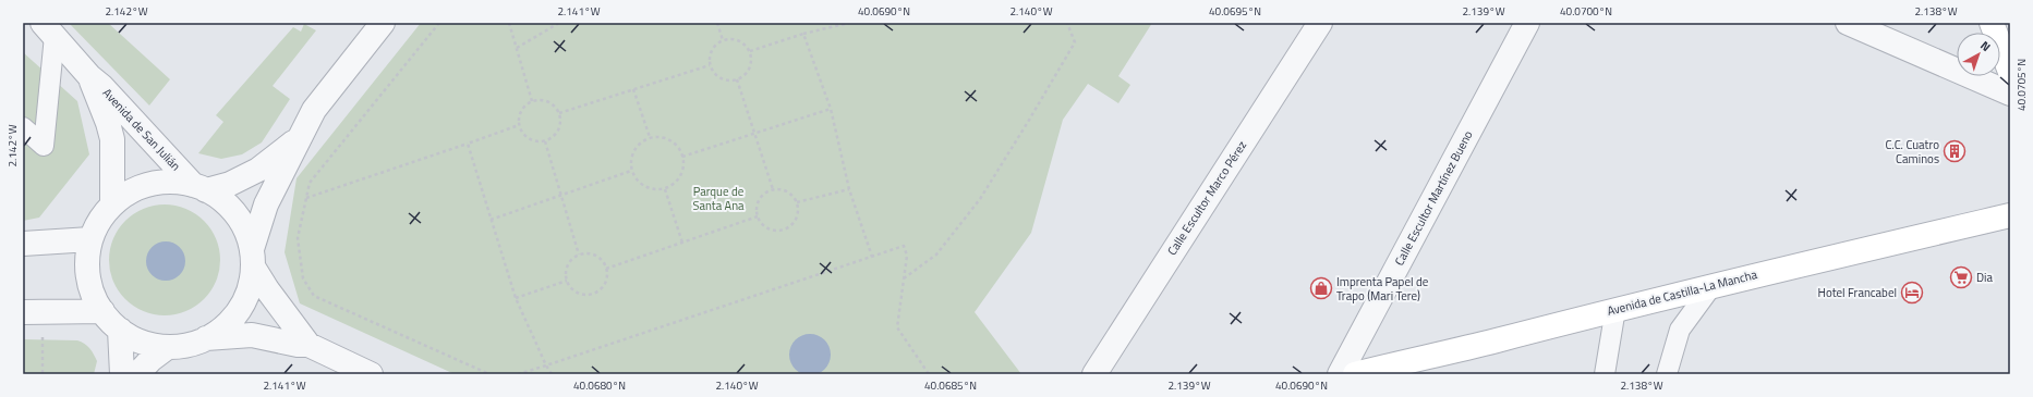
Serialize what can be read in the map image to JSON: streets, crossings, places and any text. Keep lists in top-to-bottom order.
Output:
{
  "streets": {
    "main road": ["Avenida de Castilla-La Mancha"],
    "street": ["Avenida de San Julián", "Calle Escultor Marco Pérez", "Calle Escultor Martínez Bueno"]
  },
  "parks": ["Parque de Santa Ana"],
  "places": {
    "building": ["C.C. Cuatro Caminos"],
    "supermarket": ["Dia"],
    "shop": ["Imprenta Papel de Trapo (Mari Tere)"],
    "hotel": ["Hotel Francabel"]
  },
  "north": "top right",
  "coordinates": [
    "2.142°W",
    "2.141°W",
    "40.0690°N",
    "2.140°W",
    "40.0695°N",
    "2.139°W",
    "40.0700°N",
    "2.138°W",
    "40.0705°N",
    "40.0680°N",
    "40.0685°N"
  ]
}
